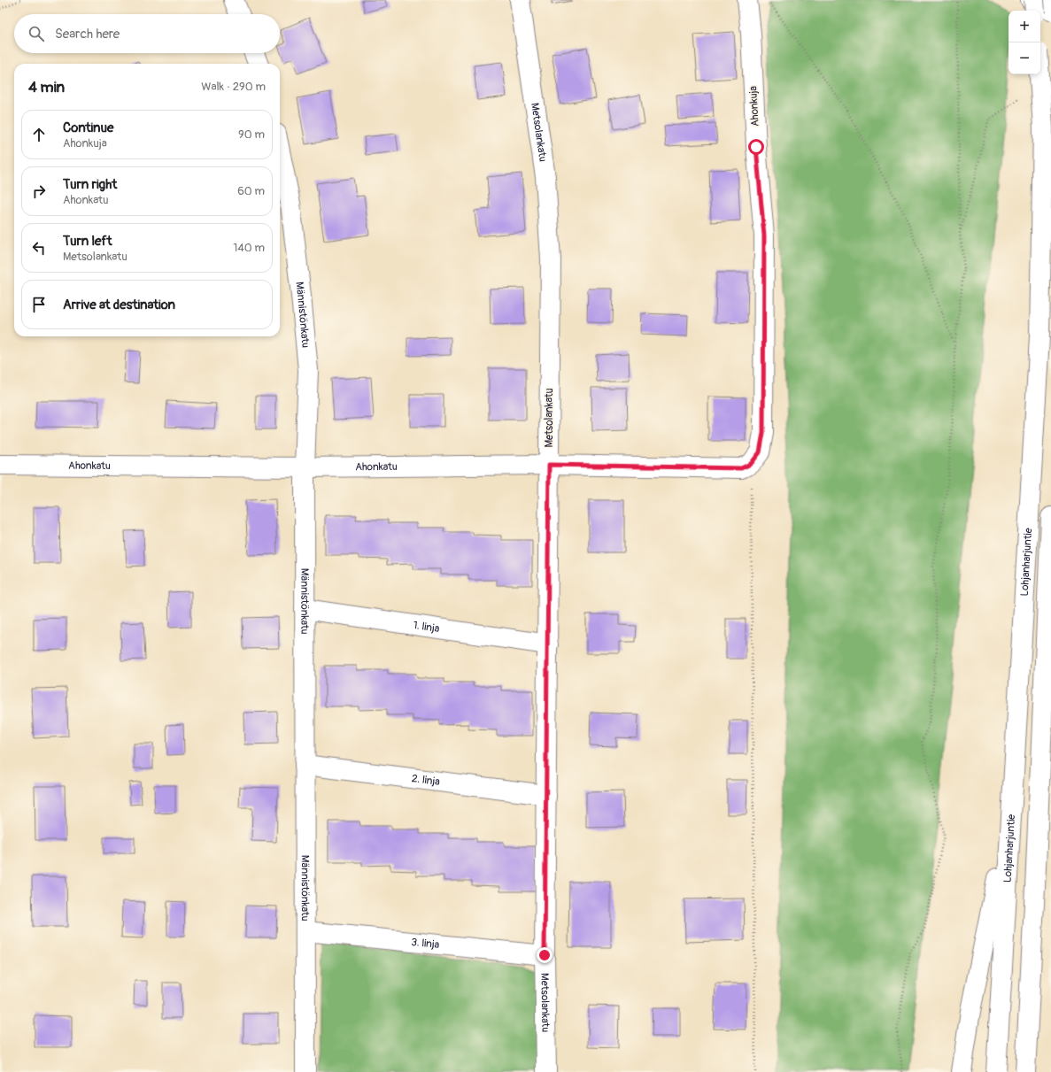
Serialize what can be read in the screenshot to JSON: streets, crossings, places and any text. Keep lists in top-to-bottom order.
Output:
{
  "streets": {
    "main road": [
      "Ahonkuja",
      "Metsolankatu",
      "Männistönkatu",
      "Ahonkatu",
      "Lohjanharjuntie",
      "1. linja",
      "2. linja",
      "3. linja"
    ]
  },
  "crossings": [
    ["Ahonkuja", "Ahonkatu"],
    ["Metsolankatu", "Ahonkatu"],
    ["Metsolankatu", "1. linja"],
    ["Metsolankatu", "2. linja"],
    ["Metsolankatu", "3. linja"],
    ["Männistönkatu", "Ahonkatu"],
    ["Männistönkatu", "1. linja"],
    ["Männistönkatu", "2. linja"],
    ["Männistönkatu", "3. linja"]
  ],
  "page": {
    "map_buttons": ["+", "−"],
    "search": "Search here",
    "heading": ["4 min", "Walk · 290 m"],
    "list": [
      ["Continue", "Ahonkuja", "90 m"],
      ["Turn right", "Ahonkatu", "60 m"],
      ["Turn left", "Metsolankatu", "140 m"],
      "Arrive at destination"
    ]
  }
}
